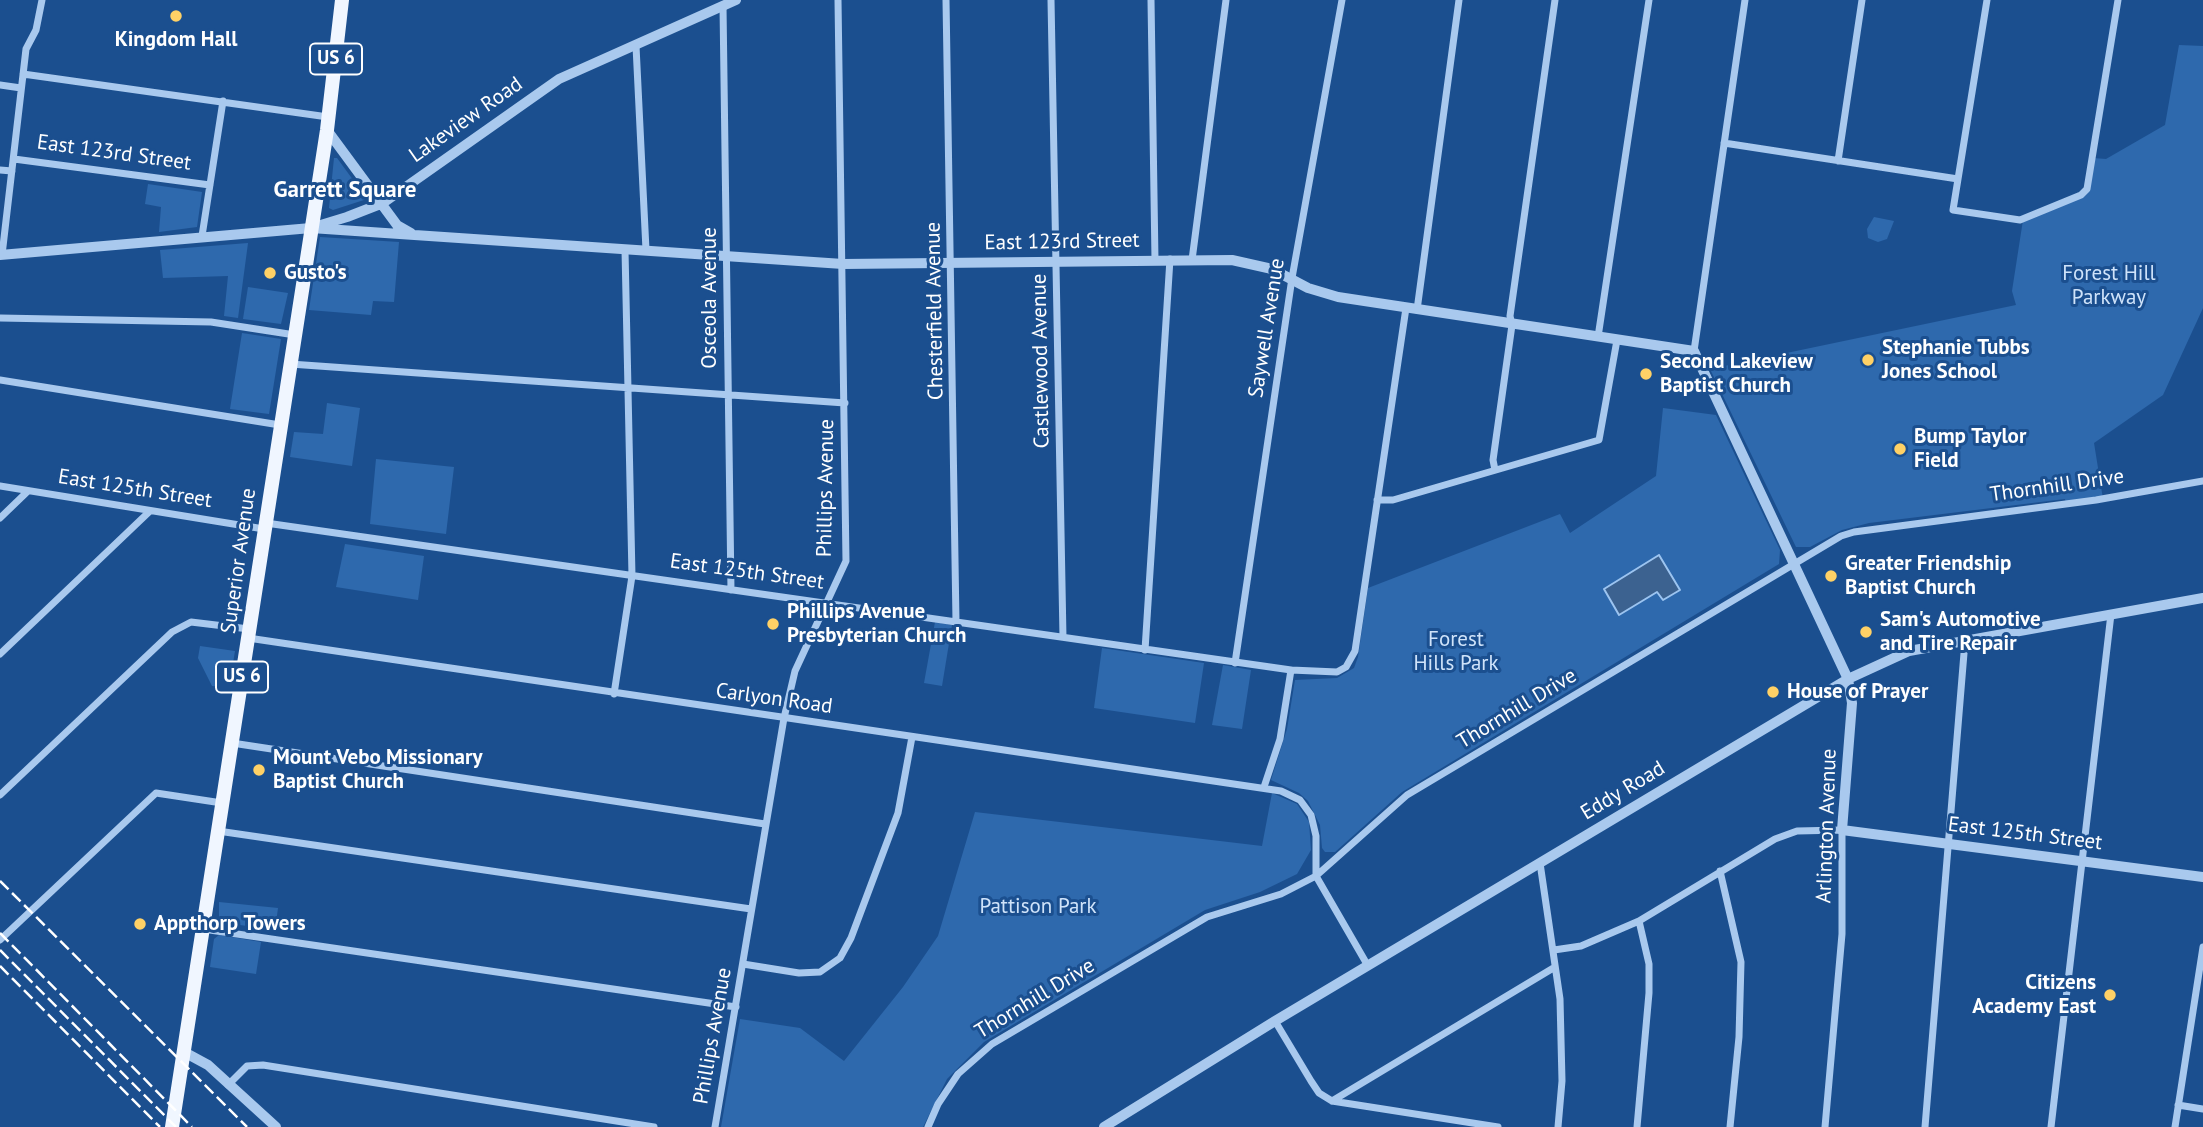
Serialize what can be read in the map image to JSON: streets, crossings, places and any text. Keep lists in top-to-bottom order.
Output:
{
  "streets": {
    "main road": ["US 6", "Superior Avenue"],
    "street": [
      "Lakeview Road",
      "East 123rd Street",
      "Osceola Avenue",
      "Chesterfield Avenue",
      "Saywell Avenue",
      "Castlewood Avenue",
      "Thornhill Drive",
      "Phillips Avenue",
      "East 125th Street",
      "Carlyon Road",
      "Eddy Road",
      "Arlington Avenue"
    ]
  },
  "crossings": [
    ["Lakeview Road", "East 123rd Street"],
    ["Lakeview Road", "Osceola Avenue"],
    ["Lakeview Road", "Superior Avenue"],
    ["East 123rd Street", "Osceola Avenue"],
    ["East 123rd Street", "Chesterfield Avenue"],
    ["East 123rd Street", "Saywell Avenue"],
    ["East 123rd Street", "Castlewood Avenue"],
    ["East 123rd Street", "Phillips Avenue"],
    ["East 123rd Street", "Superior Avenue"],
    ["East 123rd Street", "Arlington Avenue"],
    ["Osceola Avenue", "East 125th Street"],
    ["Chesterfield Avenue", "East 125th Street"],
    ["Saywell Avenue", "East 125th Street"],
    ["Castlewood Avenue", "East 125th Street"],
    ["Thornhill Drive", "Carlyon Road"],
    ["Thornhill Drive", "Arlington Avenue"],
    ["Phillips Avenue", "East 125th Street"],
    ["Phillips Avenue", "Carlyon Road"],
    ["East 125th Street", "Superior Avenue"],
    ["East 125th Street", "Arlington Avenue"],
    ["Superior Avenue", "Carlyon Road"],
    ["Eddy Road", "Arlington Avenue"]
  ],
  "districts": ["Garrett Square"],
  "parks": ["Forest Hill Parkway", "Forest Hills Park", "Pattison Park"],
  "places": [
    "Kingdom Hall",
    "Gusto's",
    "Stephanie Tubbs Jones School",
    "Second Lakeview Baptist Church",
    "Bump Taylor Field",
    "Greater Friendship Baptist Church",
    "Phillips Avenue Presbyterian Church",
    "Sam's Automotive and Tire Repair",
    "House of Prayer",
    "Mount Vebo Missionary Baptist Church",
    "Appthorp Towers",
    "Citizens Academy East"
  ]
}
